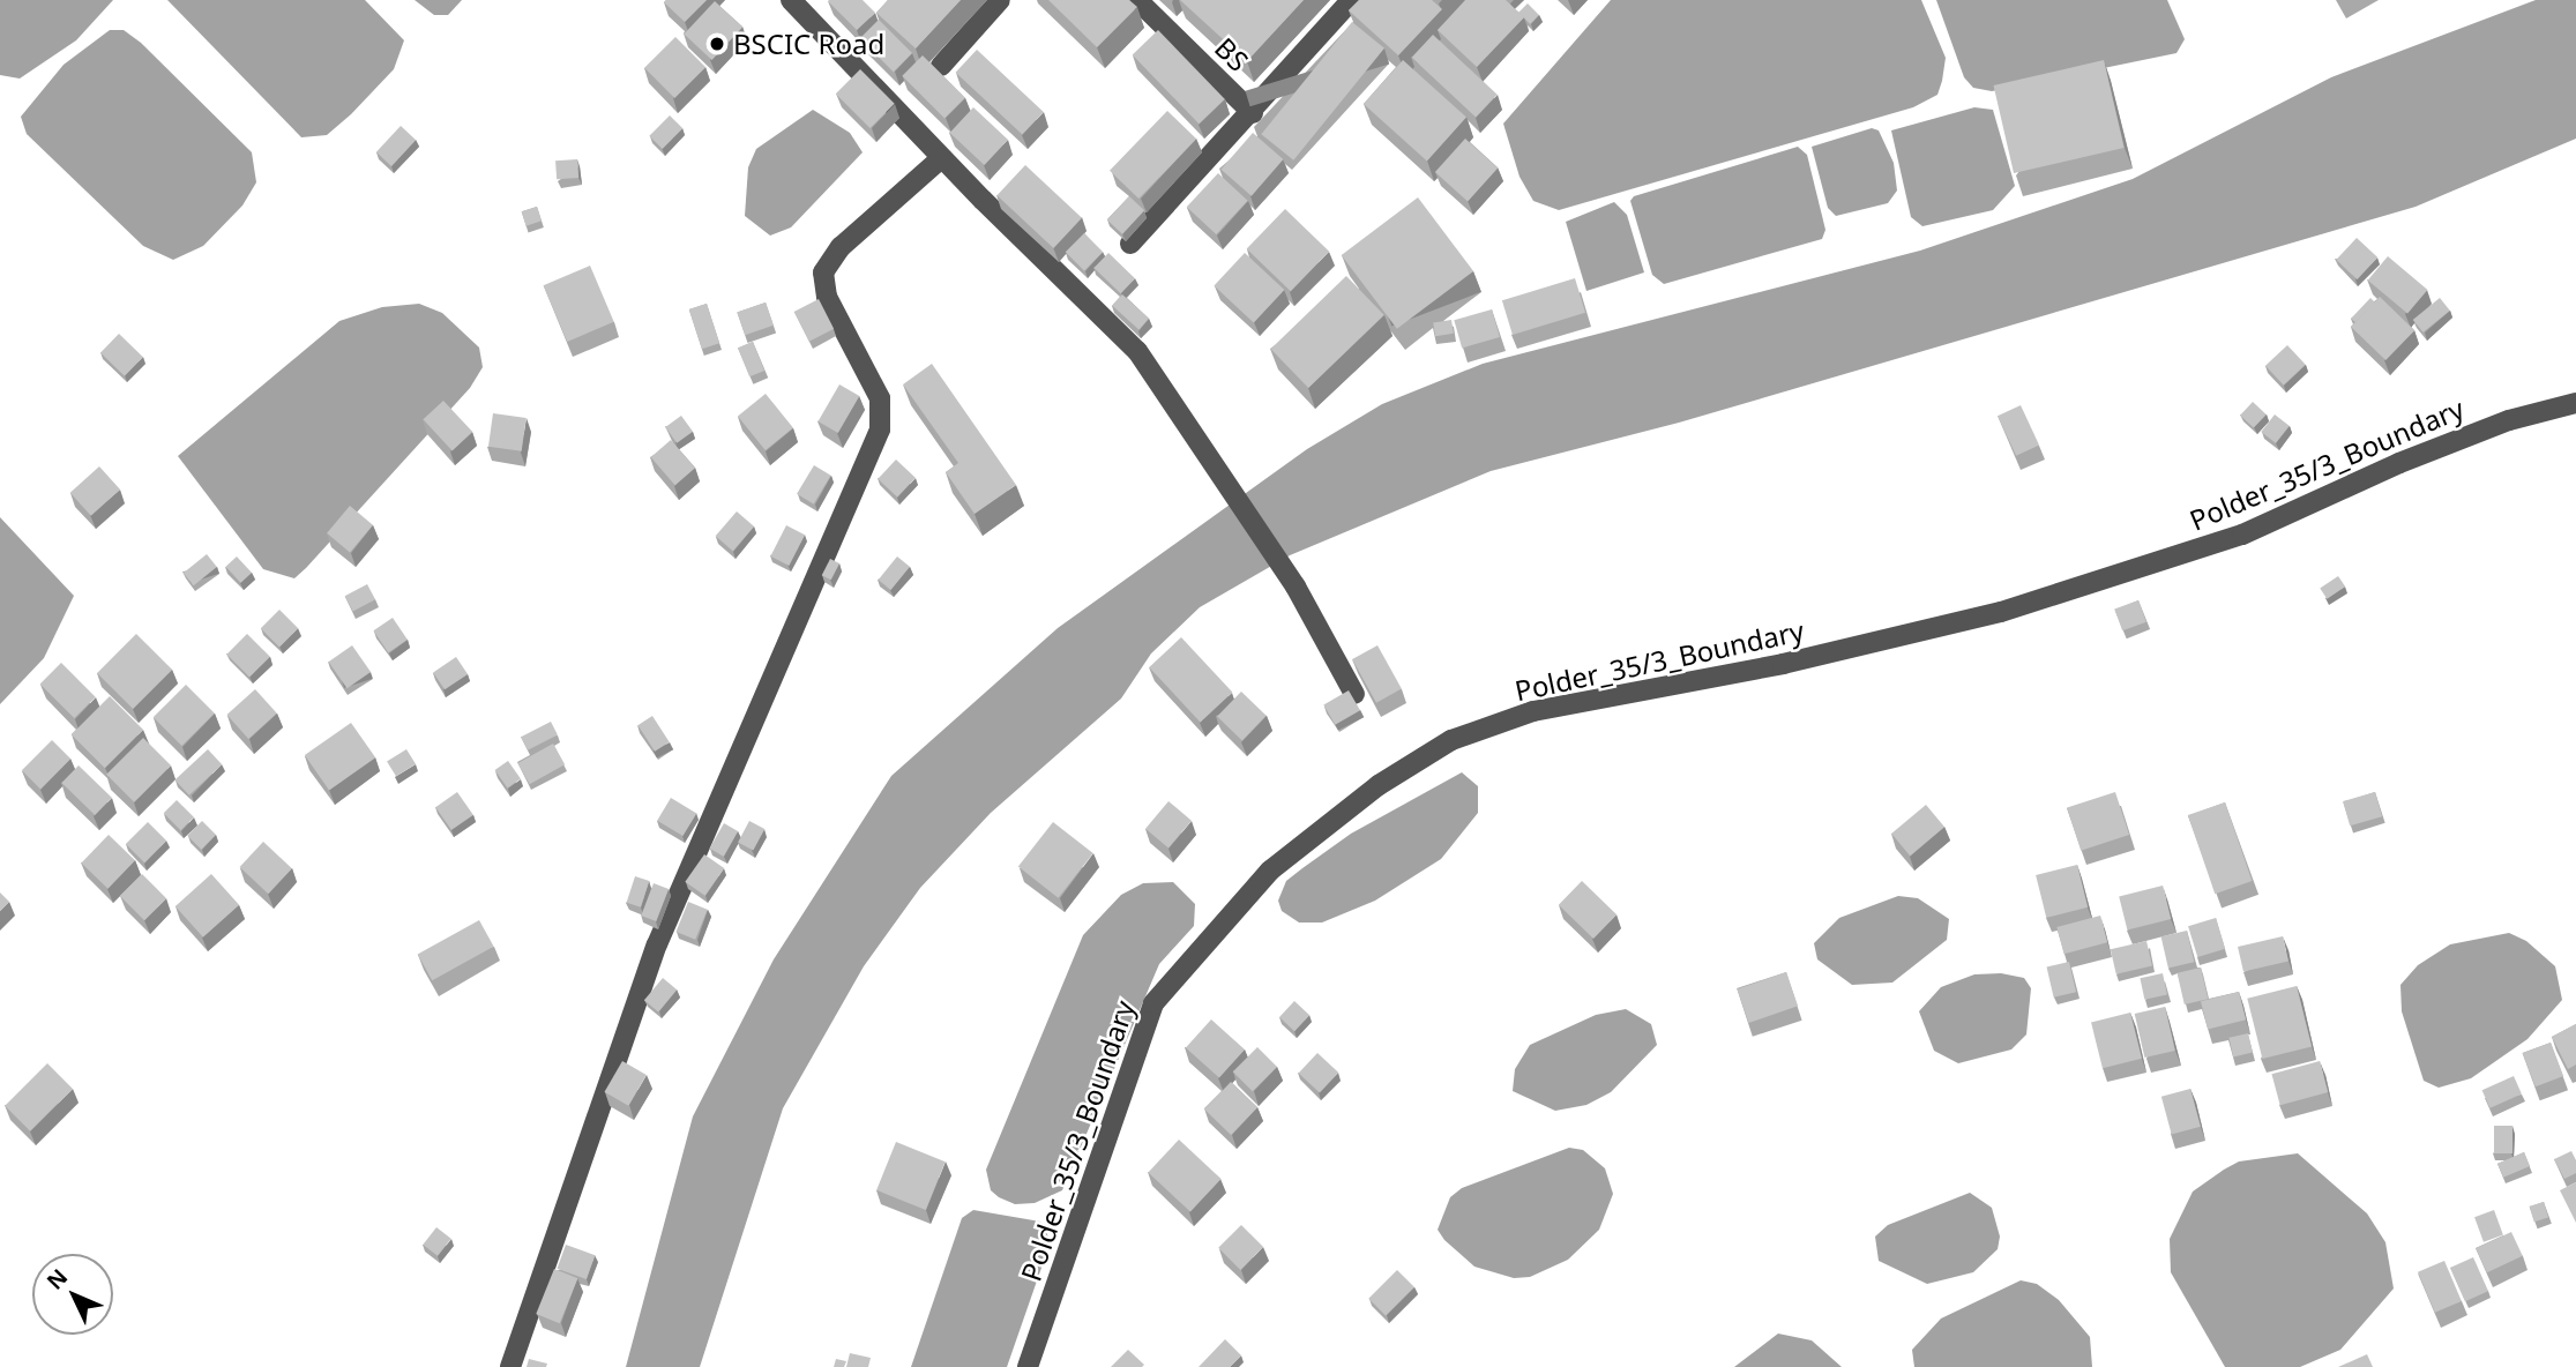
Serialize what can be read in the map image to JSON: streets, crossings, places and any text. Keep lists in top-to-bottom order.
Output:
{
  "streets": {
    "street": ["BS", "Polder_35/3_Boundary"]
  },
  "places": ["BSCIC Road"],
  "north": "top left"
}
